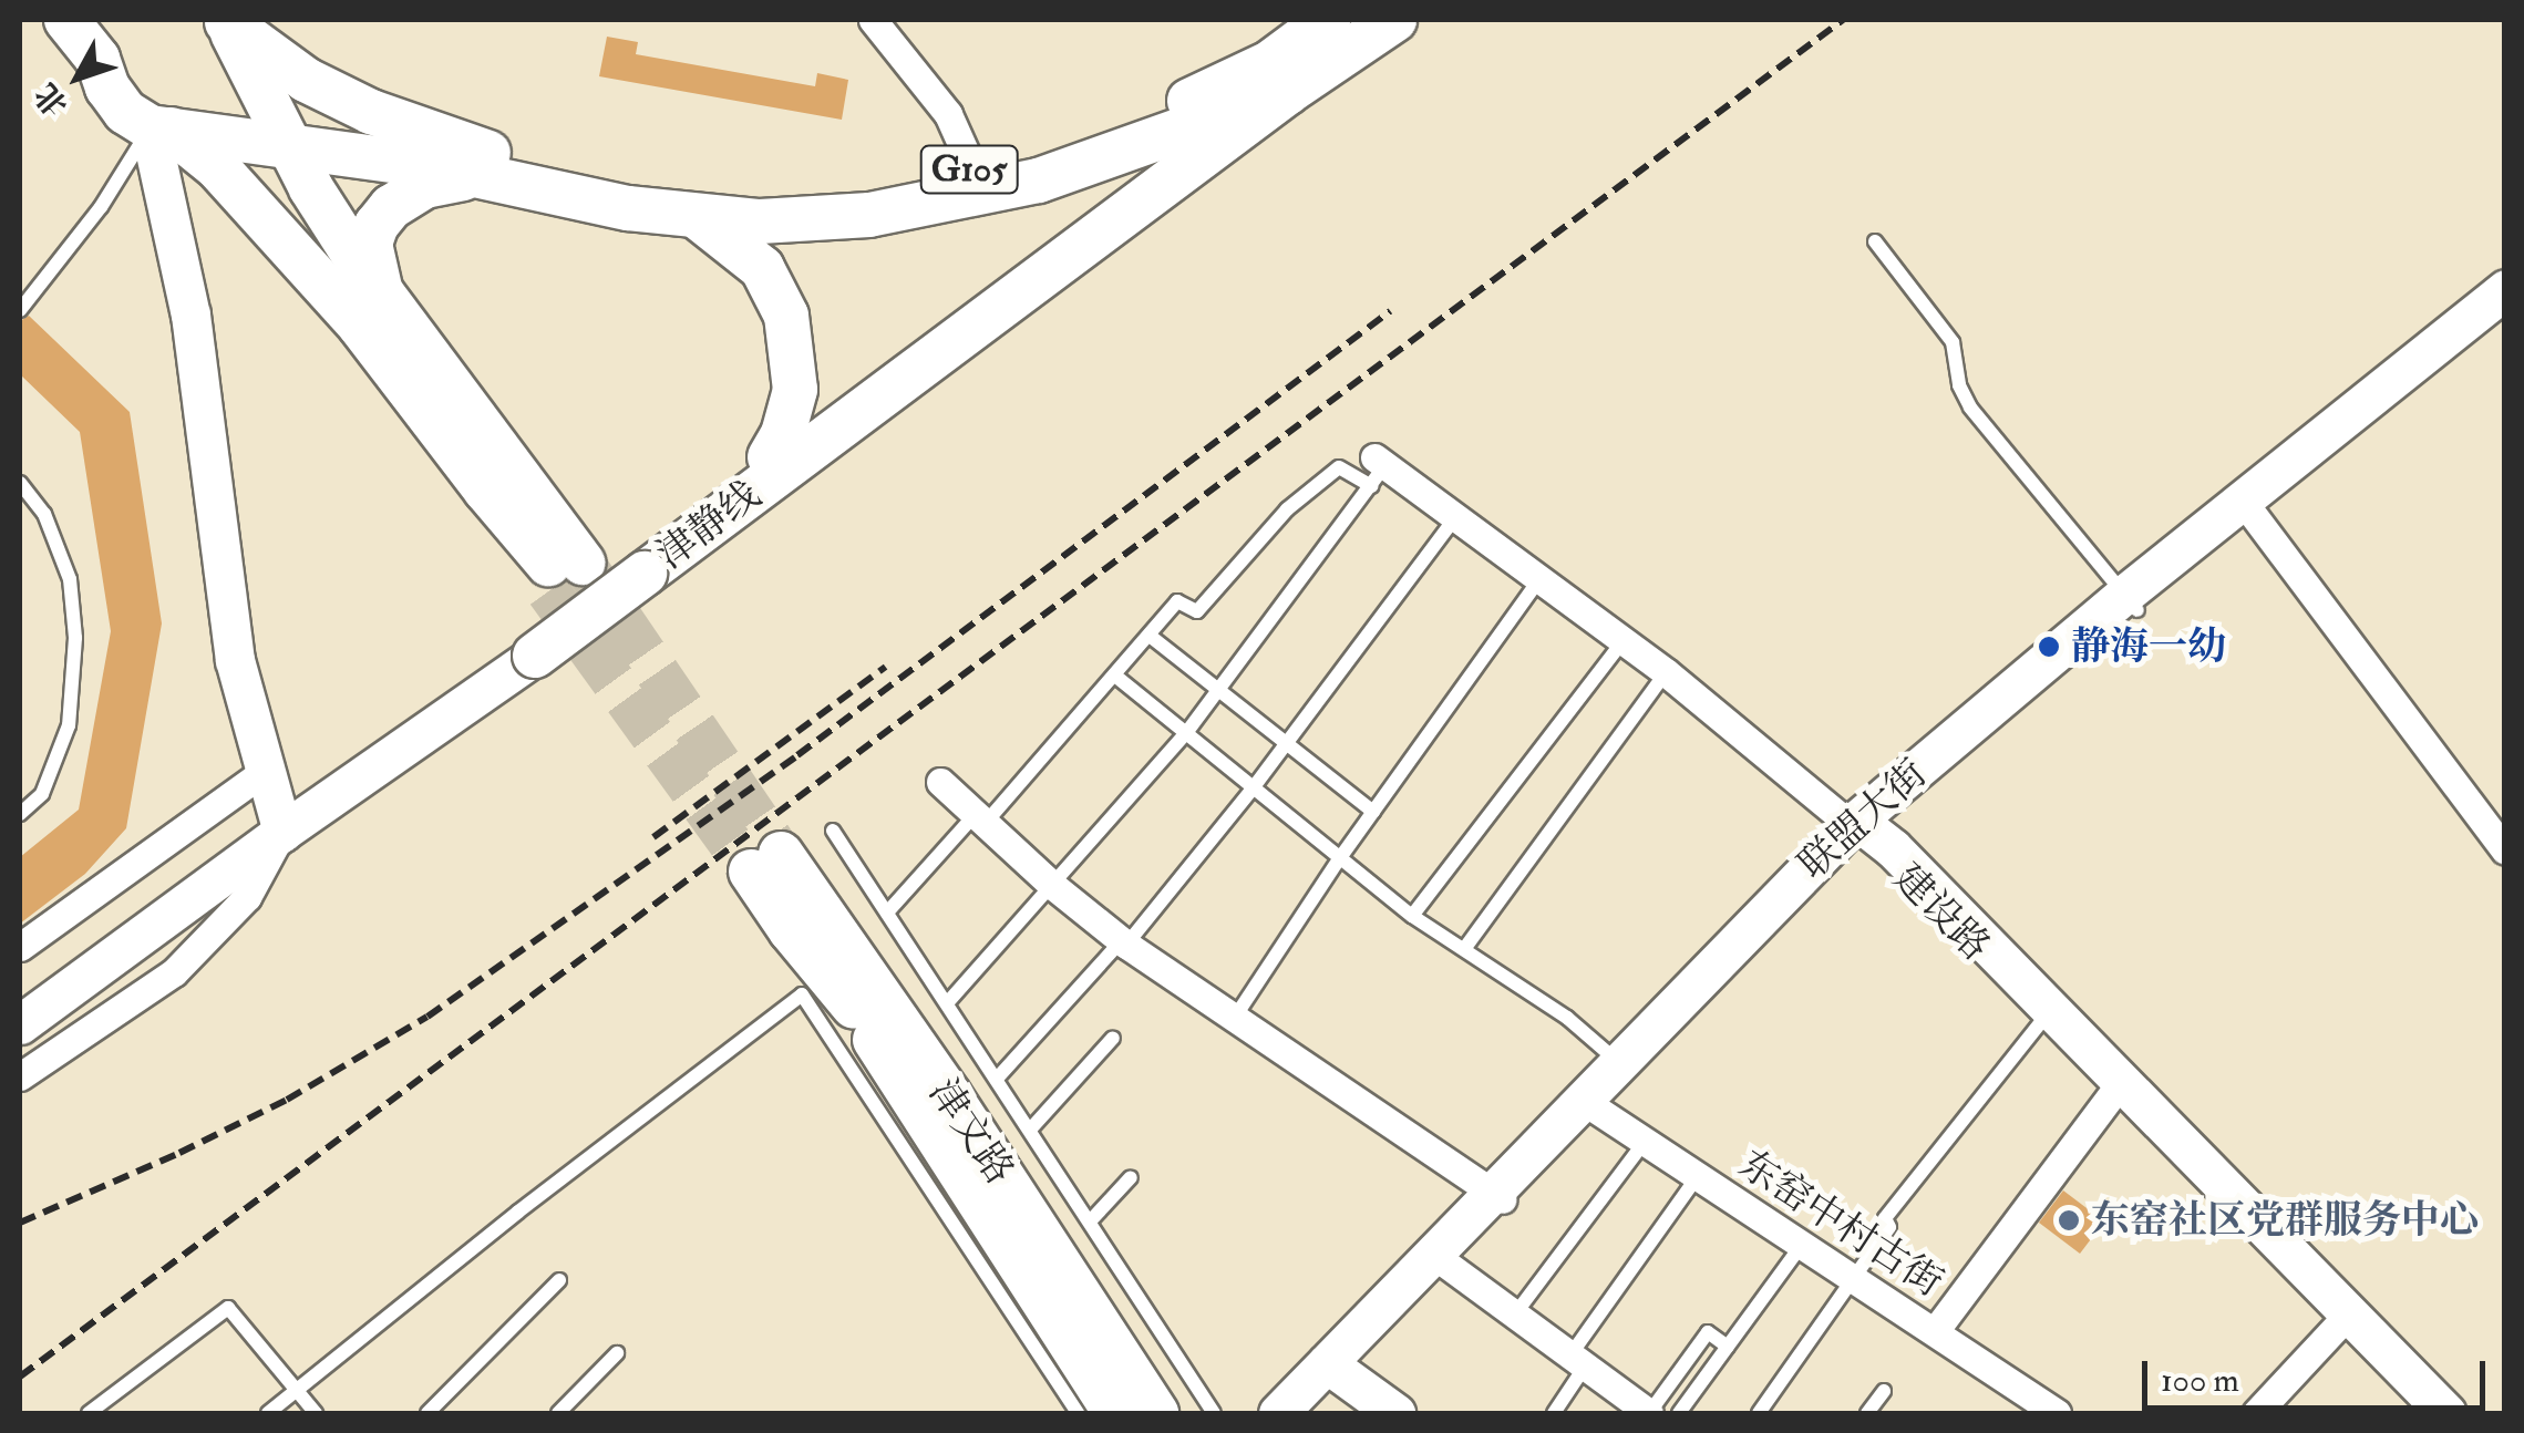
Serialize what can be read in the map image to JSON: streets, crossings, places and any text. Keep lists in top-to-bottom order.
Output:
{
  "streets": {
    "main road": [
      "G105",
      "津静线",
      "联盟大街",
      "建设路",
      "津文路"
    ],
    "street": ["东窑中村古街"]
  },
  "crossings": [
    ["G105", "津静线"],
    ["联盟大街", "建设路"],
    ["联盟大街", "东窑中村古街"]
  ],
  "places": ["静海一幼", "东窑社区党群服务中心"],
  "scale_bar": "100 m",
  "north": "bottom left"
}
